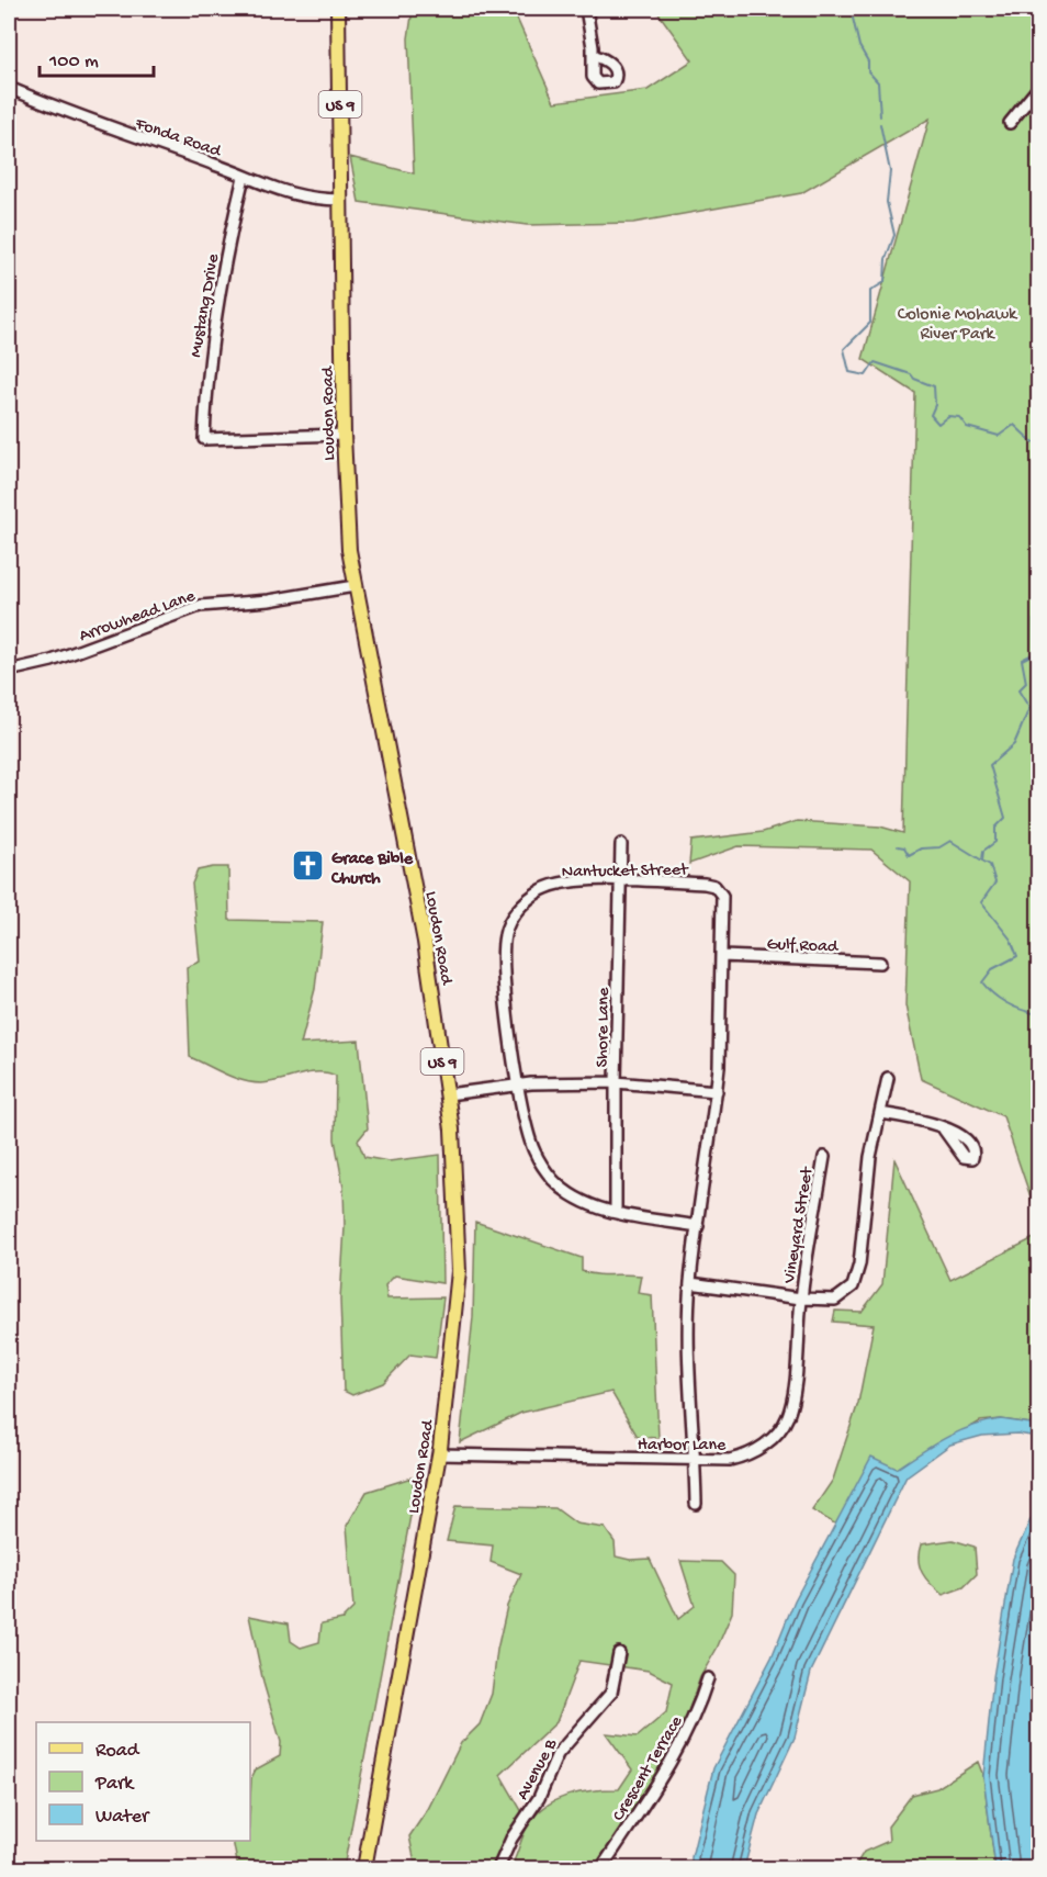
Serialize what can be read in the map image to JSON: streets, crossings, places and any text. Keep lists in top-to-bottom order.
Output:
{
  "streets": {
    "main road": ["US 9", "Loudon Road"],
    "street": [
      "Fonda Road",
      "Mustang Drive",
      "Arrowhead Lane",
      "Nantucket Street",
      "Gulf Road",
      "Shore Lane",
      "Vineyard Street",
      "Harbor Lane",
      "Crescent Terrace",
      "Avenue B"
    ]
  },
  "crossings": [
    ["Fonda Road", "Mustang Drive"],
    ["Fonda Road", "Loudon Road"],
    ["Mustang Drive", "Loudon Road"],
    ["Loudon Road", "Arrowhead Lane"],
    ["Loudon Road", "Harbor Lane"],
    ["Nantucket Street", "Gulf Road"],
    ["Nantucket Street", "Shore Lane"],
    ["Nantucket Street", "Vineyard Street"],
    ["Nantucket Street", "Harbor Lane"],
    ["Vineyard Street", "Harbor Lane"]
  ],
  "parks": ["Colonie Mohawk River Park"],
  "places": {
    "church": ["Grace Bible Church"]
  },
  "legend": ["Road", "Park", "Water"],
  "scale_bar": "100 m"
}
